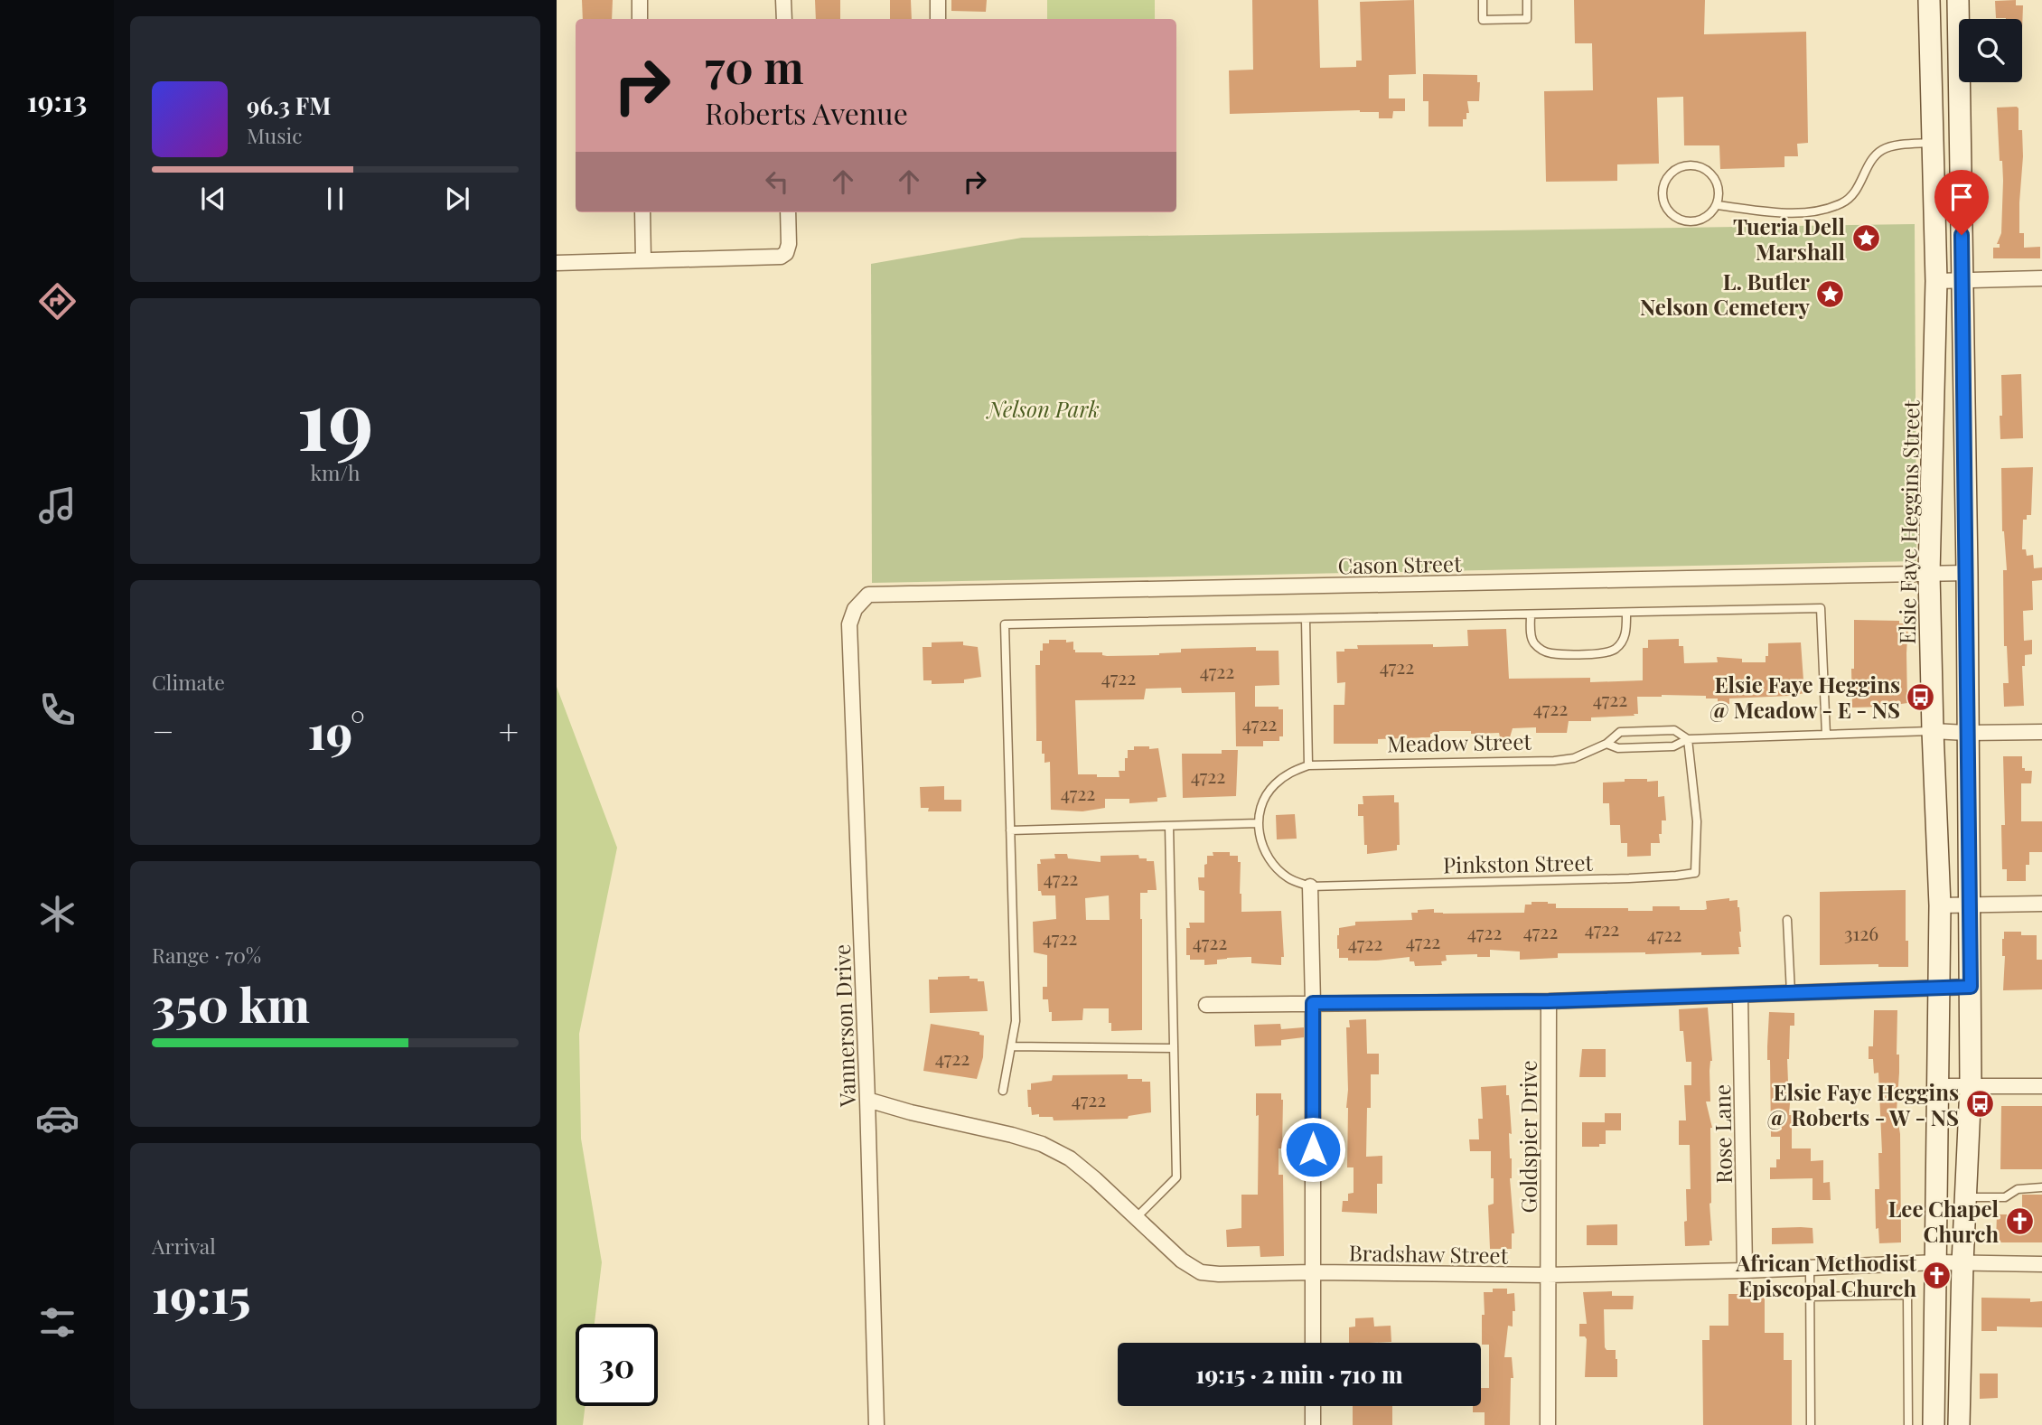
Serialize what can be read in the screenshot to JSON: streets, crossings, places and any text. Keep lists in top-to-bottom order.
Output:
{
  "streets": {
    "main road": ["Elsie Faye Heggins Street"],
    "street": [
      "Cason Street",
      "Meadow Street",
      "Vannerson Drive",
      "Rose Lane",
      "Goldspier Drive",
      "Bradshaw Street"
    ],
    "lane": ["Pinkston Street"]
  },
  "crossings": [
    ["Elsie Faye Heggins Street", "Cason Street"],
    ["Elsie Faye Heggins Street", "Meadow Street"],
    ["Elsie Faye Heggins Street", "Bradshaw Street"],
    ["Cason Street", "Vannerson Drive"],
    ["Meadow Street", "Pinkston Street"],
    ["Vannerson Drive", "Bradshaw Street"],
    ["Rose Lane", "Bradshaw Street"],
    ["Goldspier Drive", "Bradshaw Street"]
  ],
  "parks": ["Nelson Park"],
  "places": {
    "place": ["Tueria Dell Marshall", "L. Butler Nelson Cemetery"],
    "bus stop": ["Elsie Faye Heggins @ Meadow - E - NS", "Elsie Faye Heggins @ Roberts - W - NS"],
    "church": ["Lee Chapel Church", "African Methodist Episcopal Church"]
  },
  "house_numbers": [
    "4722",
    "4722",
    "4722",
    "4722",
    "4722",
    "4722",
    "4722",
    "4722",
    "4722",
    "4722",
    "4722",
    "4722",
    "3126",
    "4722",
    "4722",
    "4722",
    "4722",
    "4722",
    "4722",
    "4722"
  ],
  "page": {
    "tabs": "19:13",
    "turn": ["70 m", "Roberts Avenue"],
    "song": ["96.3 FM", "Music"],
    "tile": [
      ["19", "km/h"],
      "Climate",
      ["Range · 70%", "350 km"],
      ["Arrival", "19:15"]
    ],
    "heat": ["−", "19°", "+"],
    "limit": "30",
    "trip": "19:15 · 2 min · 710 m"
  }
}
